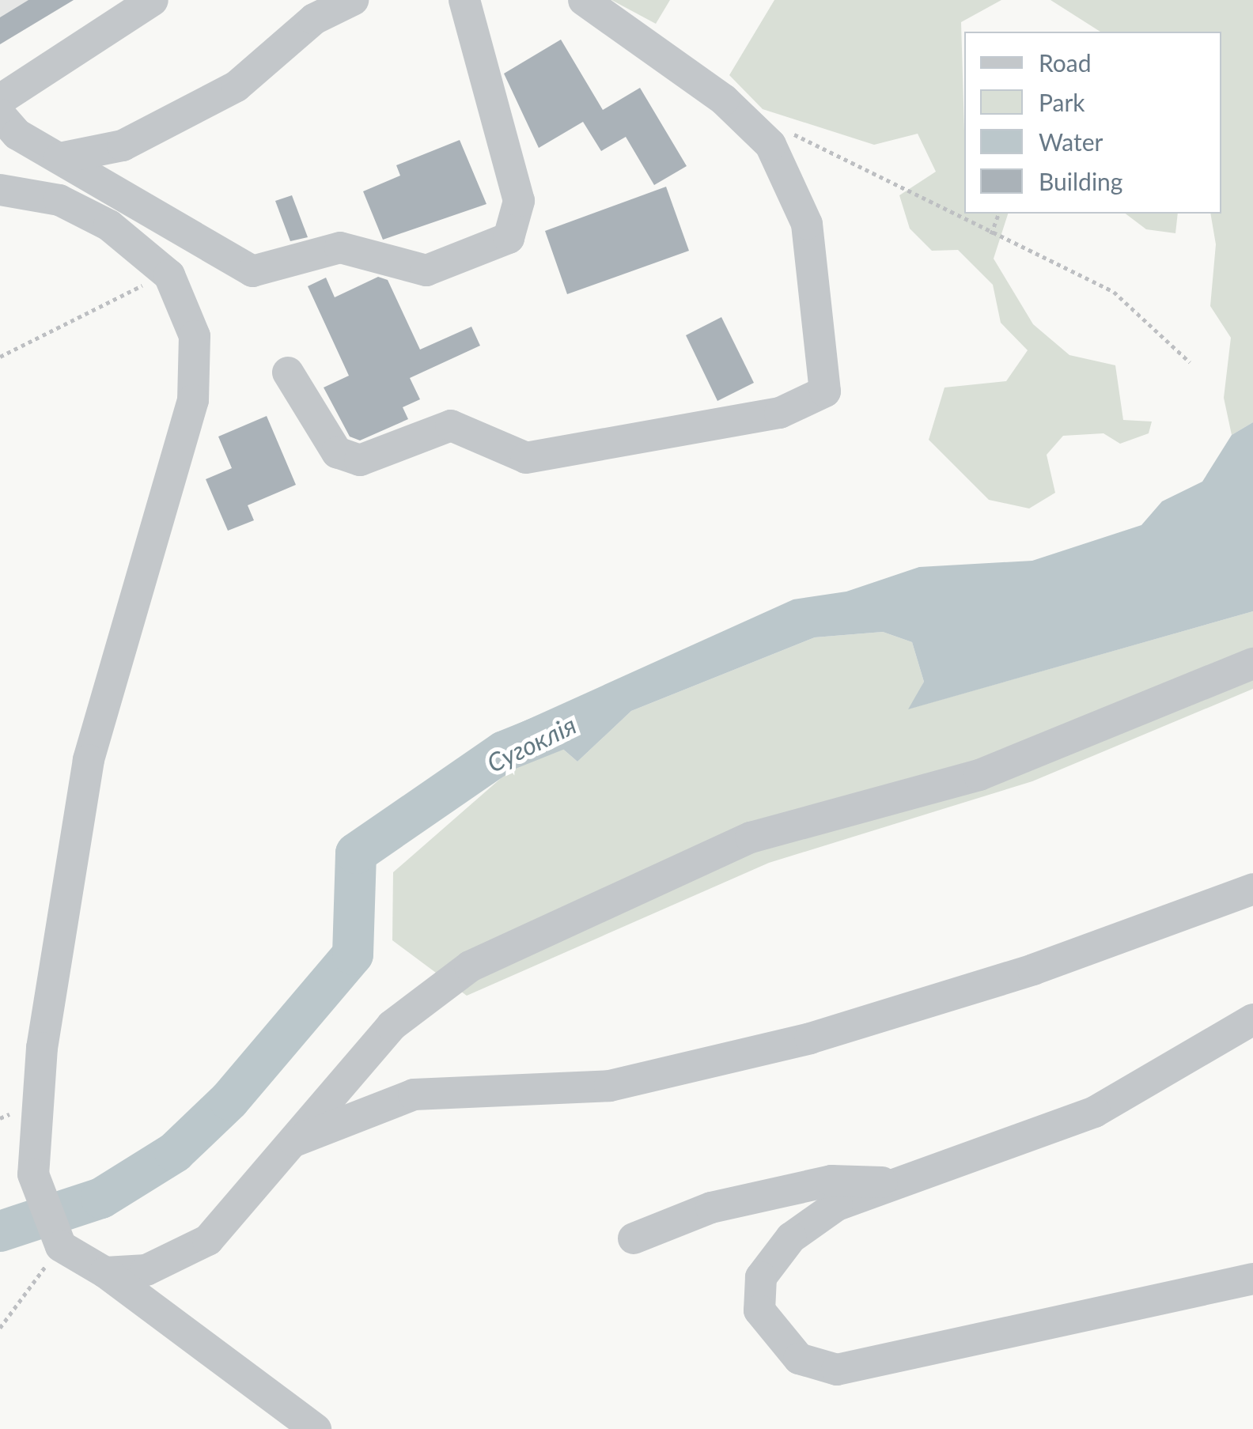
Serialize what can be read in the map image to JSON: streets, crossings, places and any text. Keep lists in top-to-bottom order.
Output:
{
  "water": ["Сугоклія"],
  "legend": [
    "Road",
    "Park",
    "Water",
    "Building"
  ]
}
